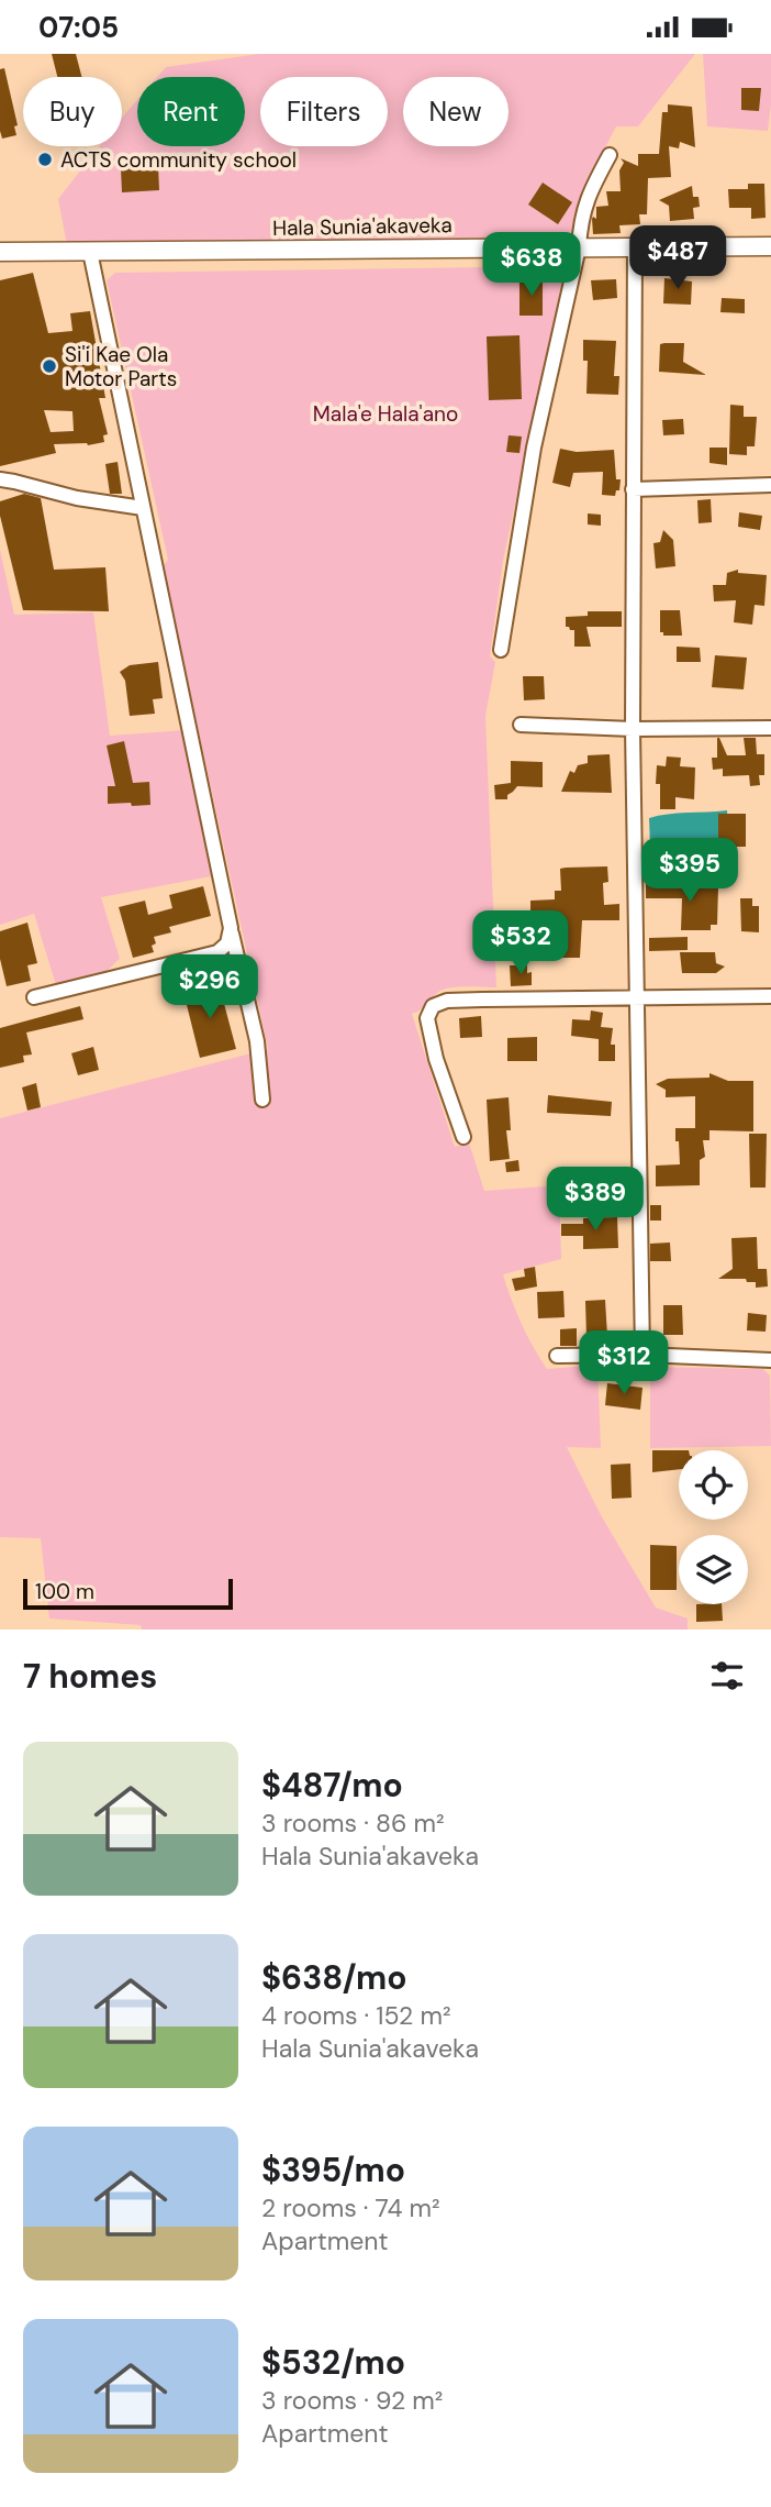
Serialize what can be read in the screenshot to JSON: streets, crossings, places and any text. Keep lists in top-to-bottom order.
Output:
{
  "streets": {
    "street": ["Hala Sunia'akaveka"]
  },
  "parks": ["Mala'e Hala'ano"],
  "places": ["ACTS community school", "Si'i Kae Ola Motor Parts"],
  "scale_bar": "100 m",
  "page": {
    "status": "07:05",
    "chip": [
      "Buy",
      "Rent",
      "Filters",
      "New"
    ],
    "price": [
      "$487",
      "$638",
      "$395",
      "$532",
      "$296",
      "$389",
      "$312"
    ],
    "scale": "100 m",
    "heading": "7 homes",
    "list": [
      {
        "name": "$487/mo",
        "note": "3 rooms · 86 m² · Hala Sunia'akaveka"
      },
      {
        "name": "$638/mo",
        "note": "4 rooms · 152 m² · Hala Sunia'akaveka"
      },
      {
        "name": "$395/mo",
        "note": "2 rooms · 74 m² · Apartment"
      },
      {
        "name": "$532/mo",
        "note": "3 rooms · 92 m² · Apartment"
      }
    ]
  }
}
